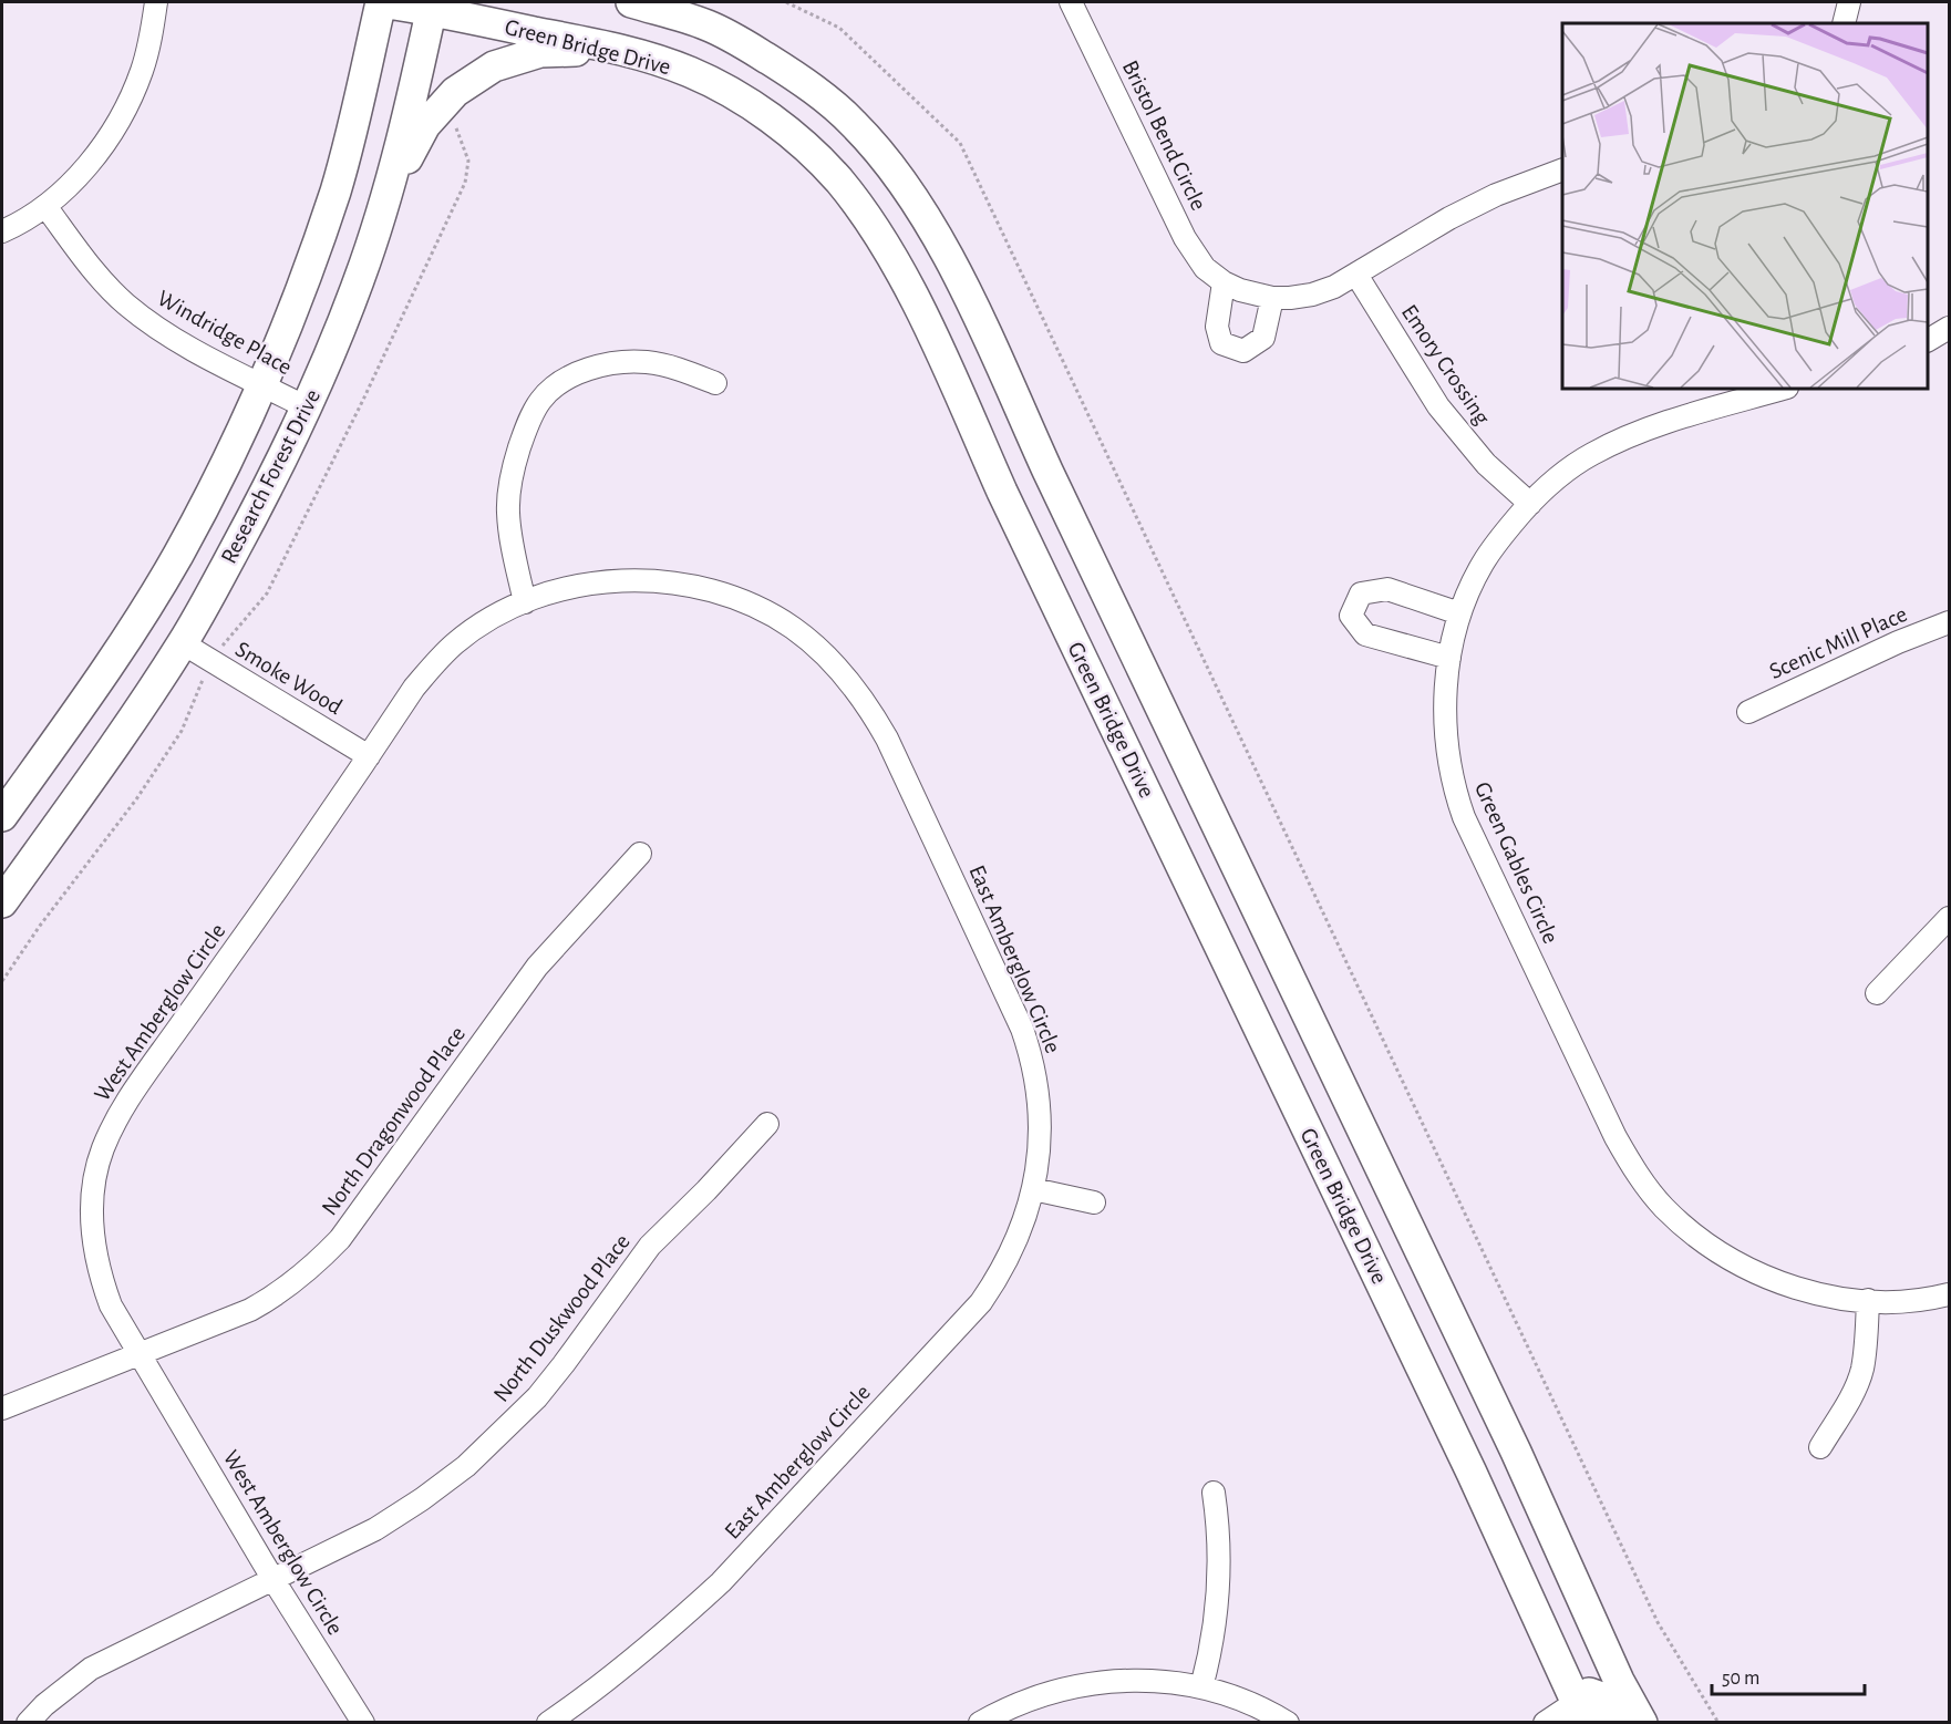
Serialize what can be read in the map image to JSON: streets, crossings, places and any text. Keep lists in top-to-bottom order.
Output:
{
  "streets": {
    "main road": ["Green Bridge Drive", "Research Forest Drive"],
    "street": [
      "Bristol Bend Circle",
      "Windridge Place",
      "Emory Crossing",
      "Scenic Mill Place",
      "Smoke Wood",
      "Green Gables Circle",
      "East Amberglow Circle",
      "West Amberglow Circle",
      "North Dragonwood Place",
      "North Duskwood Place"
    ]
  },
  "crossings": [
    ["Green Bridge Drive", "Research Forest Drive"],
    ["Bristol Bend Circle", "Emory Crossing"],
    ["Windridge Place", "Research Forest Drive"],
    ["Emory Crossing", "Green Gables Circle"],
    ["Research Forest Drive", "Smoke Wood"],
    ["Smoke Wood", "West Amberglow Circle"],
    ["East Amberglow Circle", "West Amberglow Circle"],
    ["West Amberglow Circle", "North Dragonwood Place"],
    ["West Amberglow Circle", "North Duskwood Place"]
  ],
  "scale_bar": "50 m"
}
